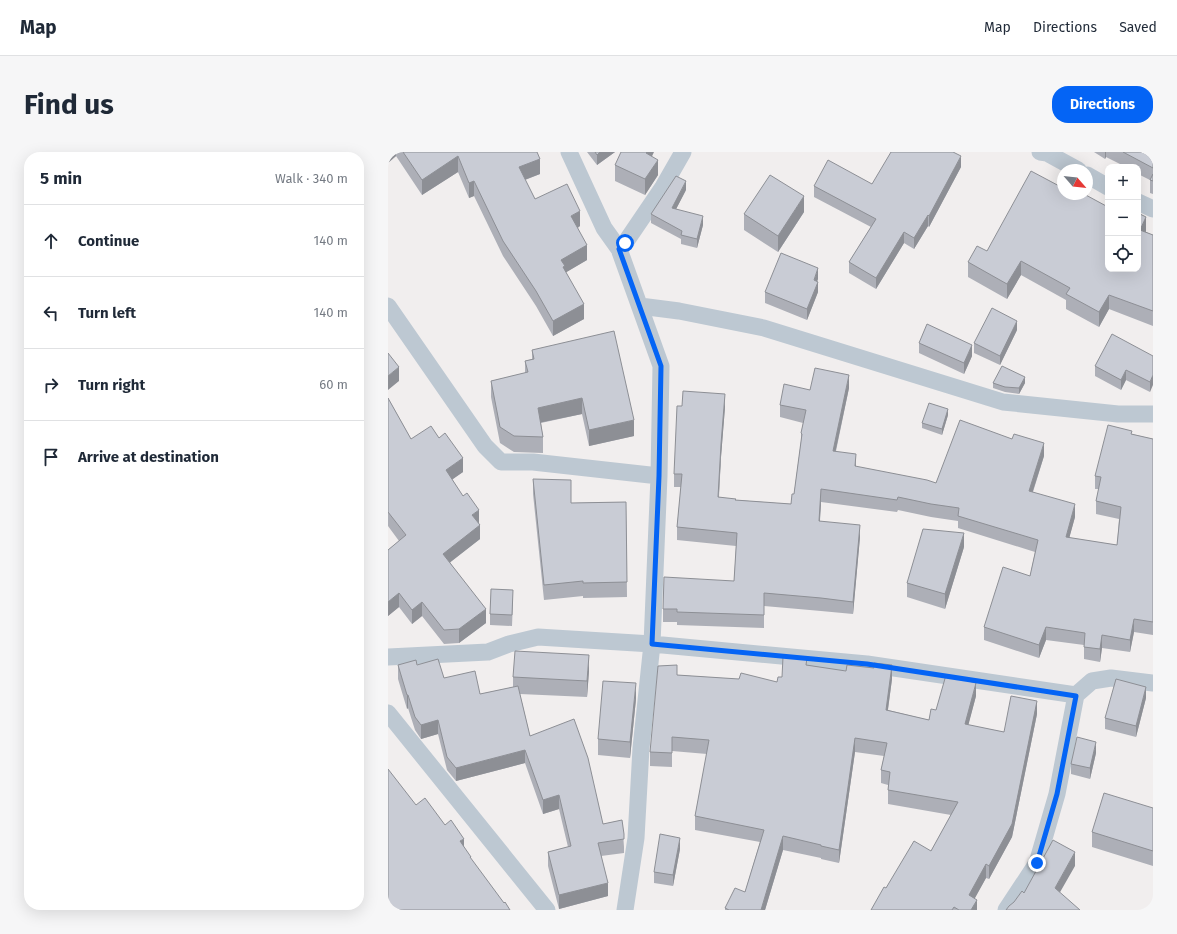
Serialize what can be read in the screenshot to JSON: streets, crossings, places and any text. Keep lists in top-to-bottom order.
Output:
{
  "north": "bottom right",
  "page": {
    "header": "Map",
    "nav": ["Map", "Directions", "Saved"],
    "buttons": "Directions",
    "title": "Find us",
    "heading": ["5 min", "Walk · 340 m"],
    "map_buttons": ["+", "−"],
    "list": [
      ["Continue", "140 m"],
      ["Turn left", "140 m"],
      ["Turn right", "60 m"],
      "Arrive at destination"
    ]
  }
}
